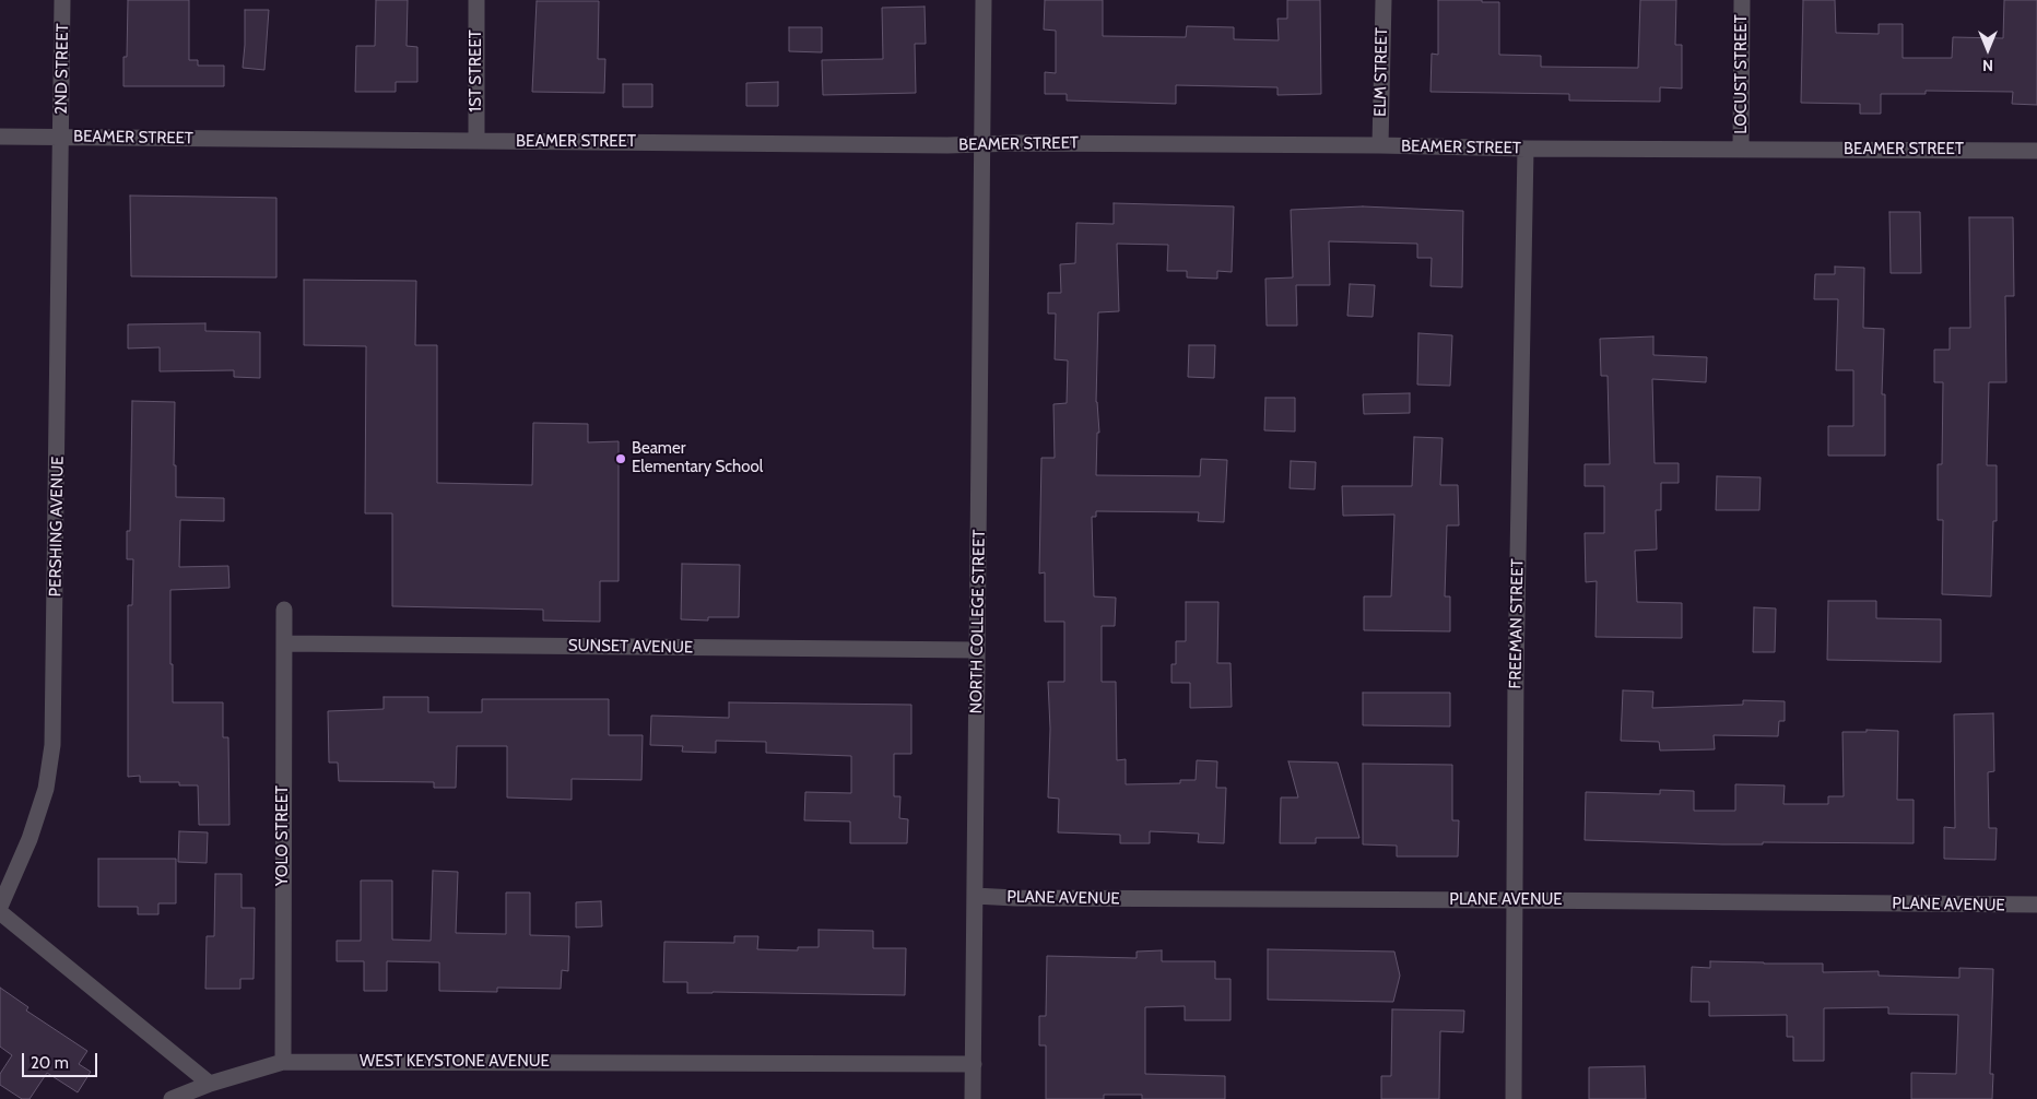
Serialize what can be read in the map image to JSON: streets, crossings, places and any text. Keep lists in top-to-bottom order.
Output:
{
  "streets": {
    "street": [
      "2ND STREET",
      "1ST STREET",
      "ELM STREET",
      "LOCUST STREET",
      "BEAMER STREET",
      "PERSHING AVENUE",
      "NORTH COLLEGE STREET",
      "FREEMAN STREET",
      "SUNSET AVENUE",
      "YOLO STREET",
      "PLANE AVENUE",
      "WEST KEYSTONE AVENUE"
    ]
  },
  "crossings": [
    ["2ND STREET", "BEAMER STREET"],
    ["2ND STREET", "PERSHING AVENUE"],
    ["1ST STREET", "BEAMER STREET"],
    ["ELM STREET", "BEAMER STREET"],
    ["LOCUST STREET", "BEAMER STREET"],
    ["BEAMER STREET", "PERSHING AVENUE"],
    ["BEAMER STREET", "NORTH COLLEGE STREET"],
    ["BEAMER STREET", "FREEMAN STREET"],
    ["NORTH COLLEGE STREET", "SUNSET AVENUE"],
    ["NORTH COLLEGE STREET", "PLANE AVENUE"],
    ["NORTH COLLEGE STREET", "WEST KEYSTONE AVENUE"],
    ["FREEMAN STREET", "PLANE AVENUE"],
    ["SUNSET AVENUE", "YOLO STREET"],
    ["YOLO STREET", "WEST KEYSTONE AVENUE"]
  ],
  "places": ["Beamer Elementary School"],
  "scale_bar": "20 m",
  "north": "bottom"
}
